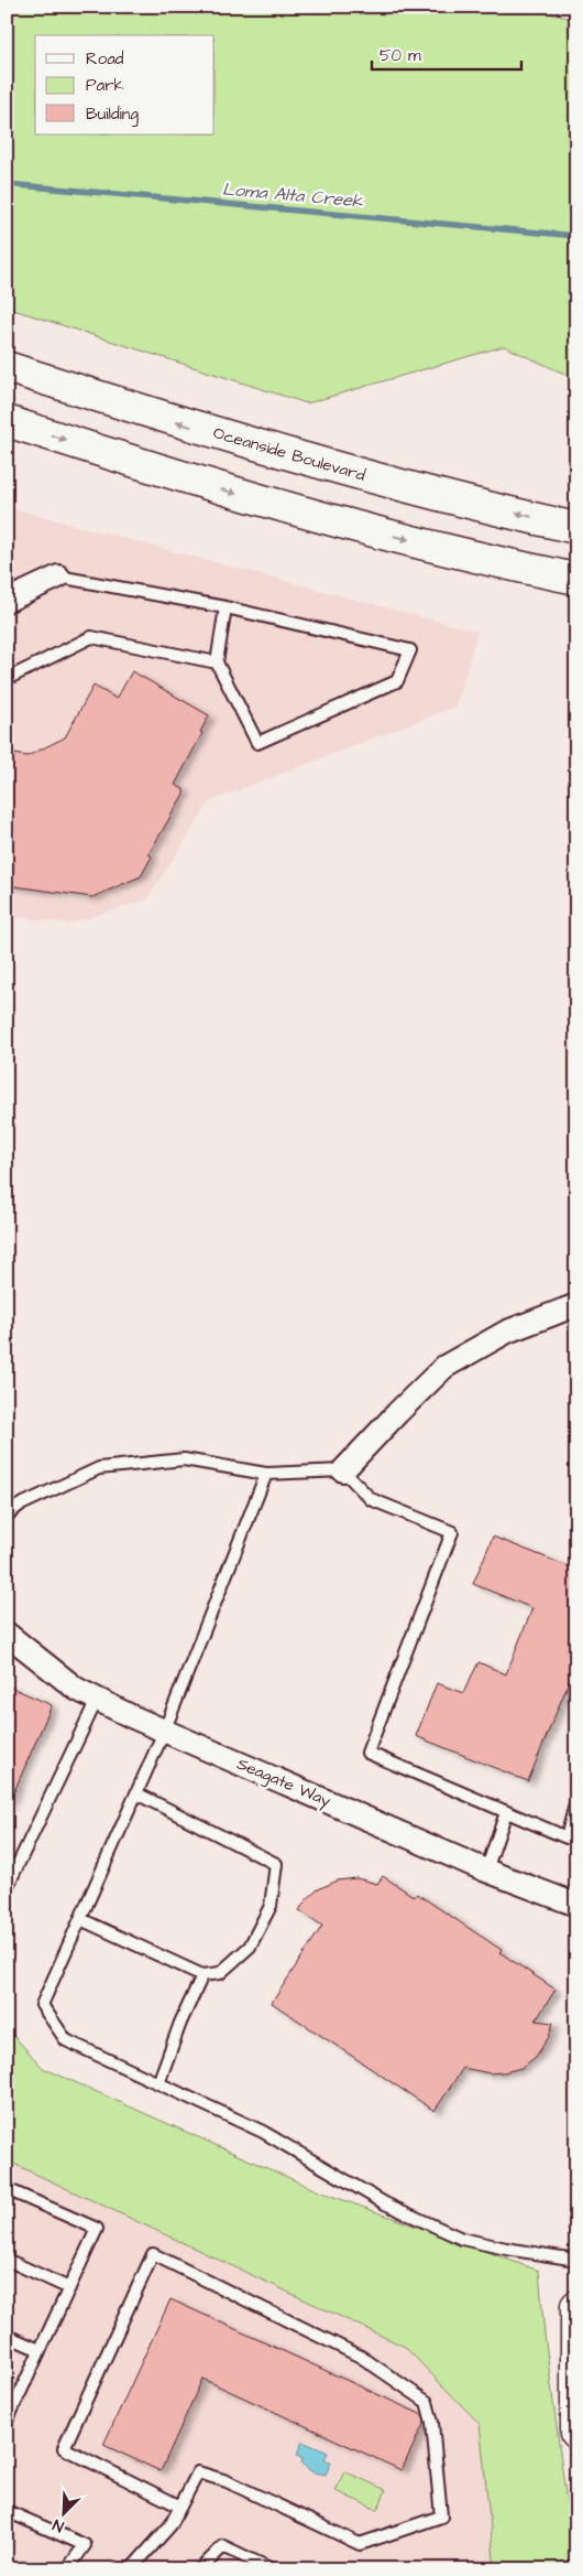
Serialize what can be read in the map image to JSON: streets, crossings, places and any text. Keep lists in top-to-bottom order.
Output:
{
  "streets": {
    "main road": ["Oceanside Boulevard"],
    "street": ["Seagate Way"]
  },
  "water": ["Loma Alta Creek"],
  "legend": ["Road", "Park", "Building"],
  "scale_bar": "50 m",
  "north": "bottom left"
}
